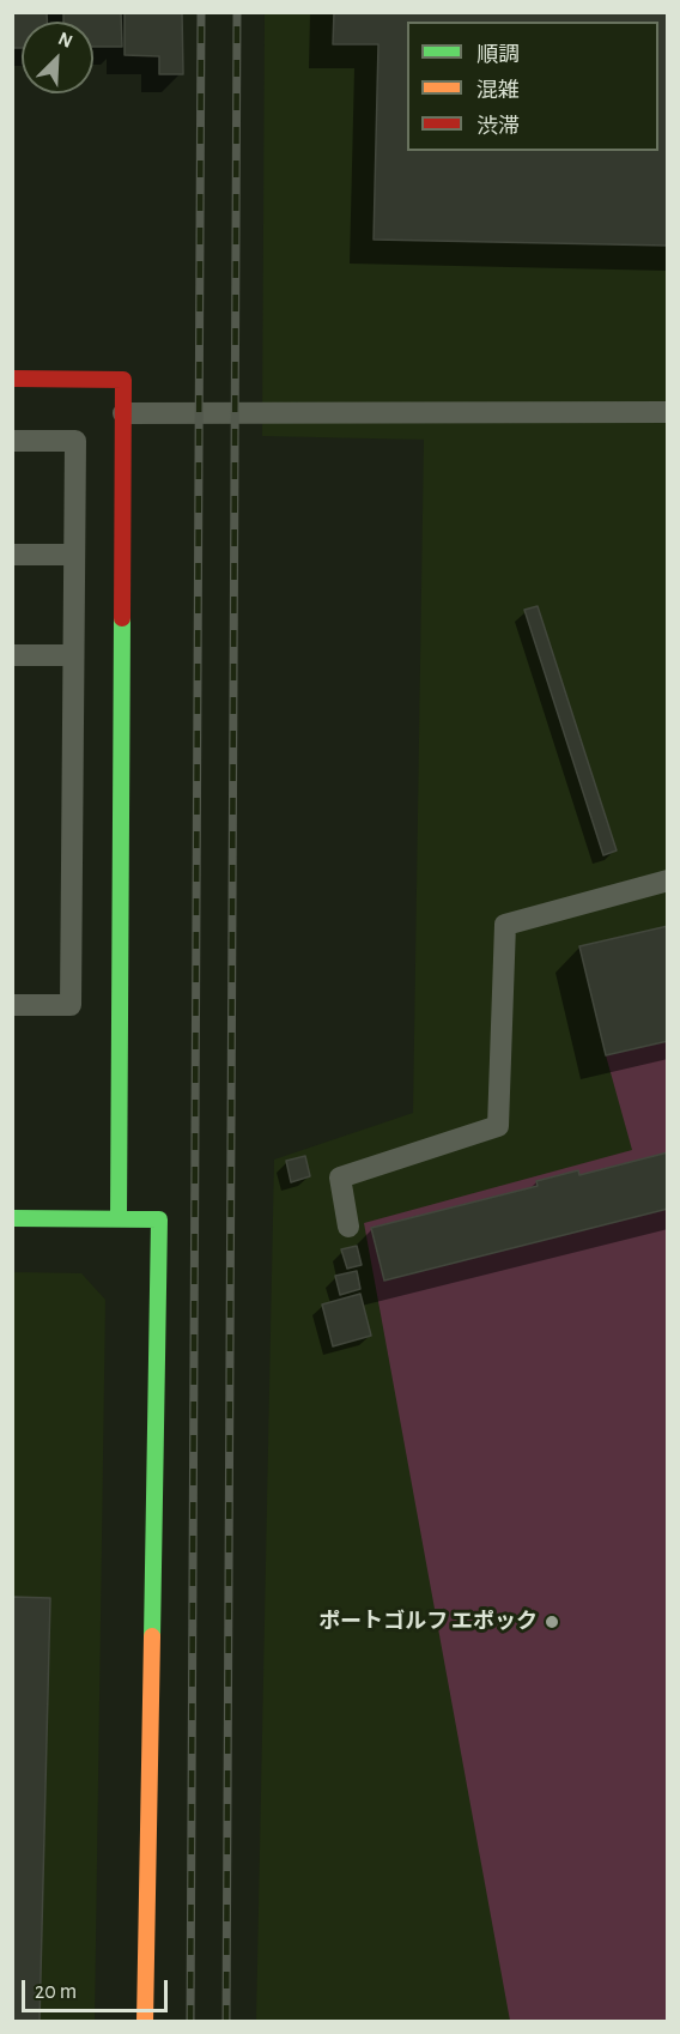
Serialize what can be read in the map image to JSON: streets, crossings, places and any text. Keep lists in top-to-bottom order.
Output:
{
  "places": ["ポートゴルフ エポック"],
  "legend": ["順調", "混雑", "渋滞"],
  "scale_bar": "20 m",
  "north": "top right"
}
